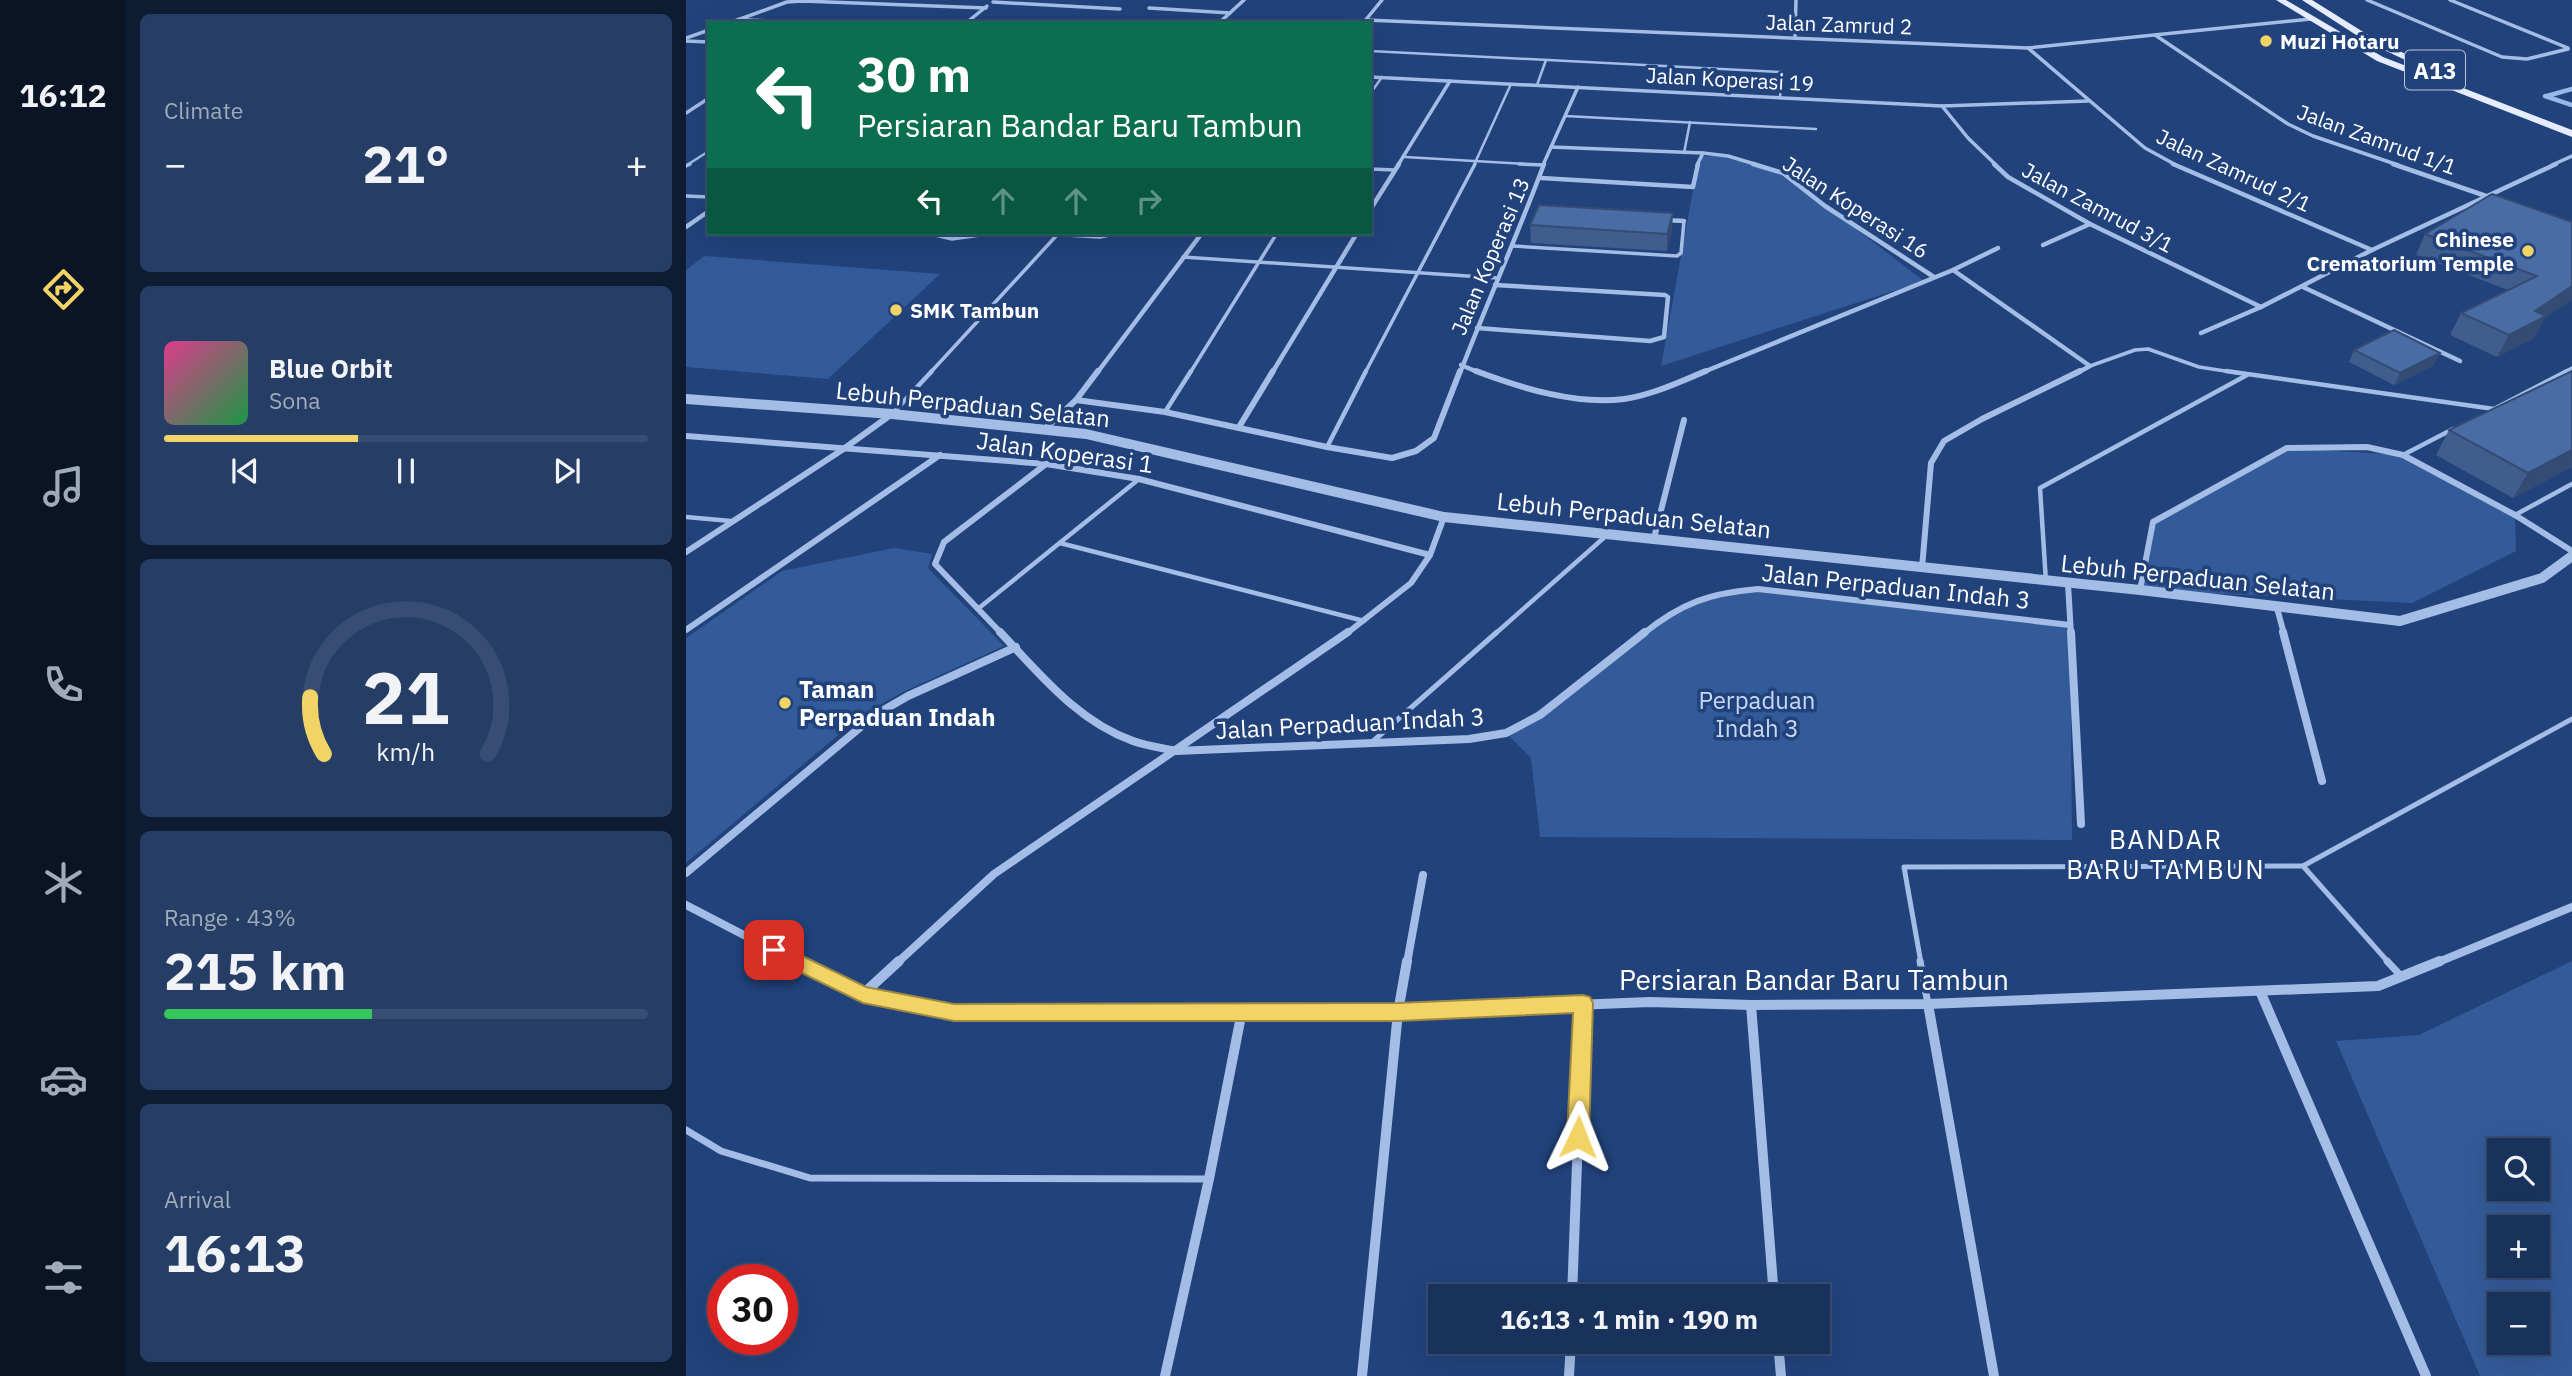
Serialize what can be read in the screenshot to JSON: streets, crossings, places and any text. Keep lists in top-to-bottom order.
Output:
{
  "streets": {
    "main road": ["A13"],
    "street": [
      "Jalan Zamrud 2",
      "Jalan Koperasi 19",
      "Jalan Zamrud 1/1",
      "Jalan Zamrud 2/1",
      "Jalan Koperasi 16",
      "Jalan Zamrud 3/1",
      "Jalan Koperasi 13",
      "Lebuh Perpaduan Selatan",
      "Jalan Koperasi 1",
      "Jalan Perpaduan Indah 3",
      "Persiaran Bandar Baru Tambun"
    ]
  },
  "crossings": [
    ["Jalan Zamrud 2", "A13"],
    ["Jalan Zamrud 2", "Jalan Zamrud 1/1"],
    ["Jalan Zamrud 2", "Jalan Zamrud 2/1"],
    ["Jalan Koperasi 19", "Jalan Zamrud 2/1"],
    ["Jalan Koperasi 19", "Jalan Zamrud 3/1"],
    ["Jalan Koperasi 19", "Jalan Koperasi 13"],
    ["Jalan Koperasi 16", "Jalan Koperasi 13"],
    ["Jalan Koperasi 1", "Jalan Perpaduan Indah 3"]
  ],
  "districts": ["BANDAR BARU TAMBUN"],
  "parks": ["Perpaduan Indah 3"],
  "places": [
    "Muzi Hotaru",
    "Chinese Crematorium Temple",
    "SMK Tambun",
    "Taman Perpaduan Indah"
  ],
  "page": {
    "tabs": "16:12",
    "tile": [
      "Climate",
      ["Range · 43%", "215 km"],
      ["Arrival", "16:13"]
    ],
    "turn": ["30 m", "Persiaran Bandar Baru Tambun"],
    "heat": ["−", "21°", "+"],
    "song": ["Blue Orbit", "Sona"],
    "map_buttons": ["+", "−"],
    "limit": "30",
    "trip": "16:13 · 1 min · 190 m",
    "gauge": ["21", "km/h"]
  }
}
